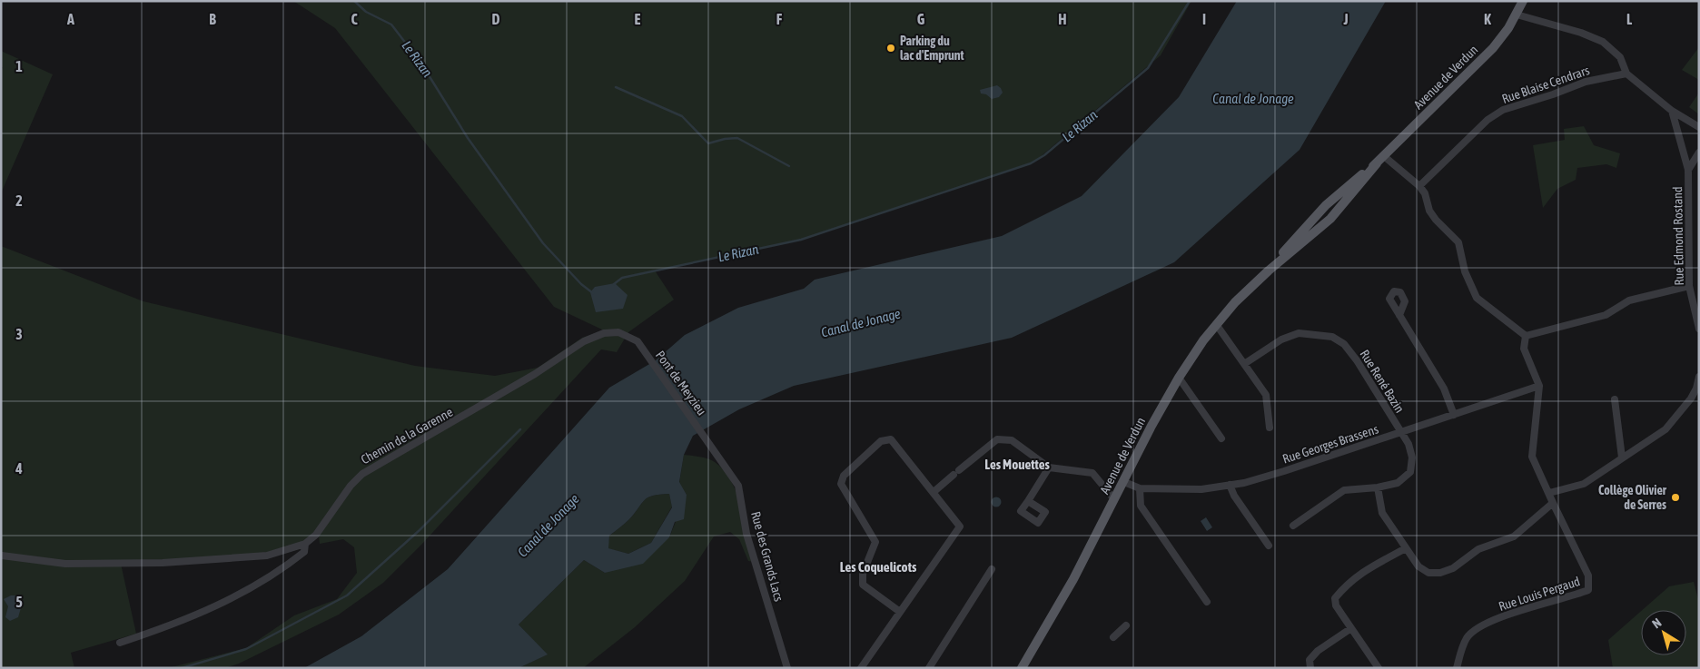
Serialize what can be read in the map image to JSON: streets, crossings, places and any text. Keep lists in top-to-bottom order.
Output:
{
  "streets": {
    "main road": ["Avenue de Verdun"],
    "street": [
      "Rue Blaise Cendrars",
      "Rue Edmond Rostand",
      "Rue René Bazin",
      "Pont de Meyzieu",
      "Chemin de la Garenne",
      "Rue Georges Brassens",
      "Rue des Grands Lacs",
      "Rue Louis Pergaud"
    ]
  },
  "crossings": [
    ["Avenue de Verdun", "Rue Georges Brassens"],
    ["Rue René Bazin", "Rue Georges Brassens"],
    ["Pont de Meyzieu", "Chemin de la Garenne"],
    ["Pont de Meyzieu", "Rue des Grands Lacs"]
  ],
  "districts": ["Les Mouettes", "Les Coquelicots"],
  "water": ["Le Rizan", "Canal de Jonage"],
  "places": ["Parking du lac d'Emprunt", "Collège Olivier de Serres"],
  "north": "top left",
  "grid": {
    "columns": [
      "A",
      "B",
      "C",
      "D",
      "E",
      "F",
      "G",
      "H",
      "I",
      "J",
      "K",
      "L"
    ],
    "rows": [
      "1",
      "2",
      "3",
      "4",
      "5"
    ]
  }
}
